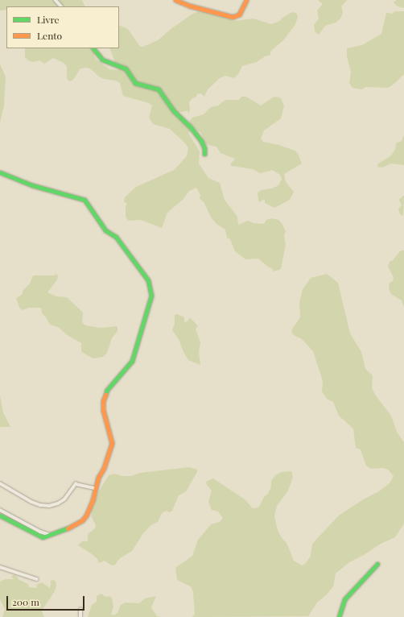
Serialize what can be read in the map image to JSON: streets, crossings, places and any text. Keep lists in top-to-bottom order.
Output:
{
  "legend": ["Livre", "Lento"],
  "scale_bar": "200 m"
}
